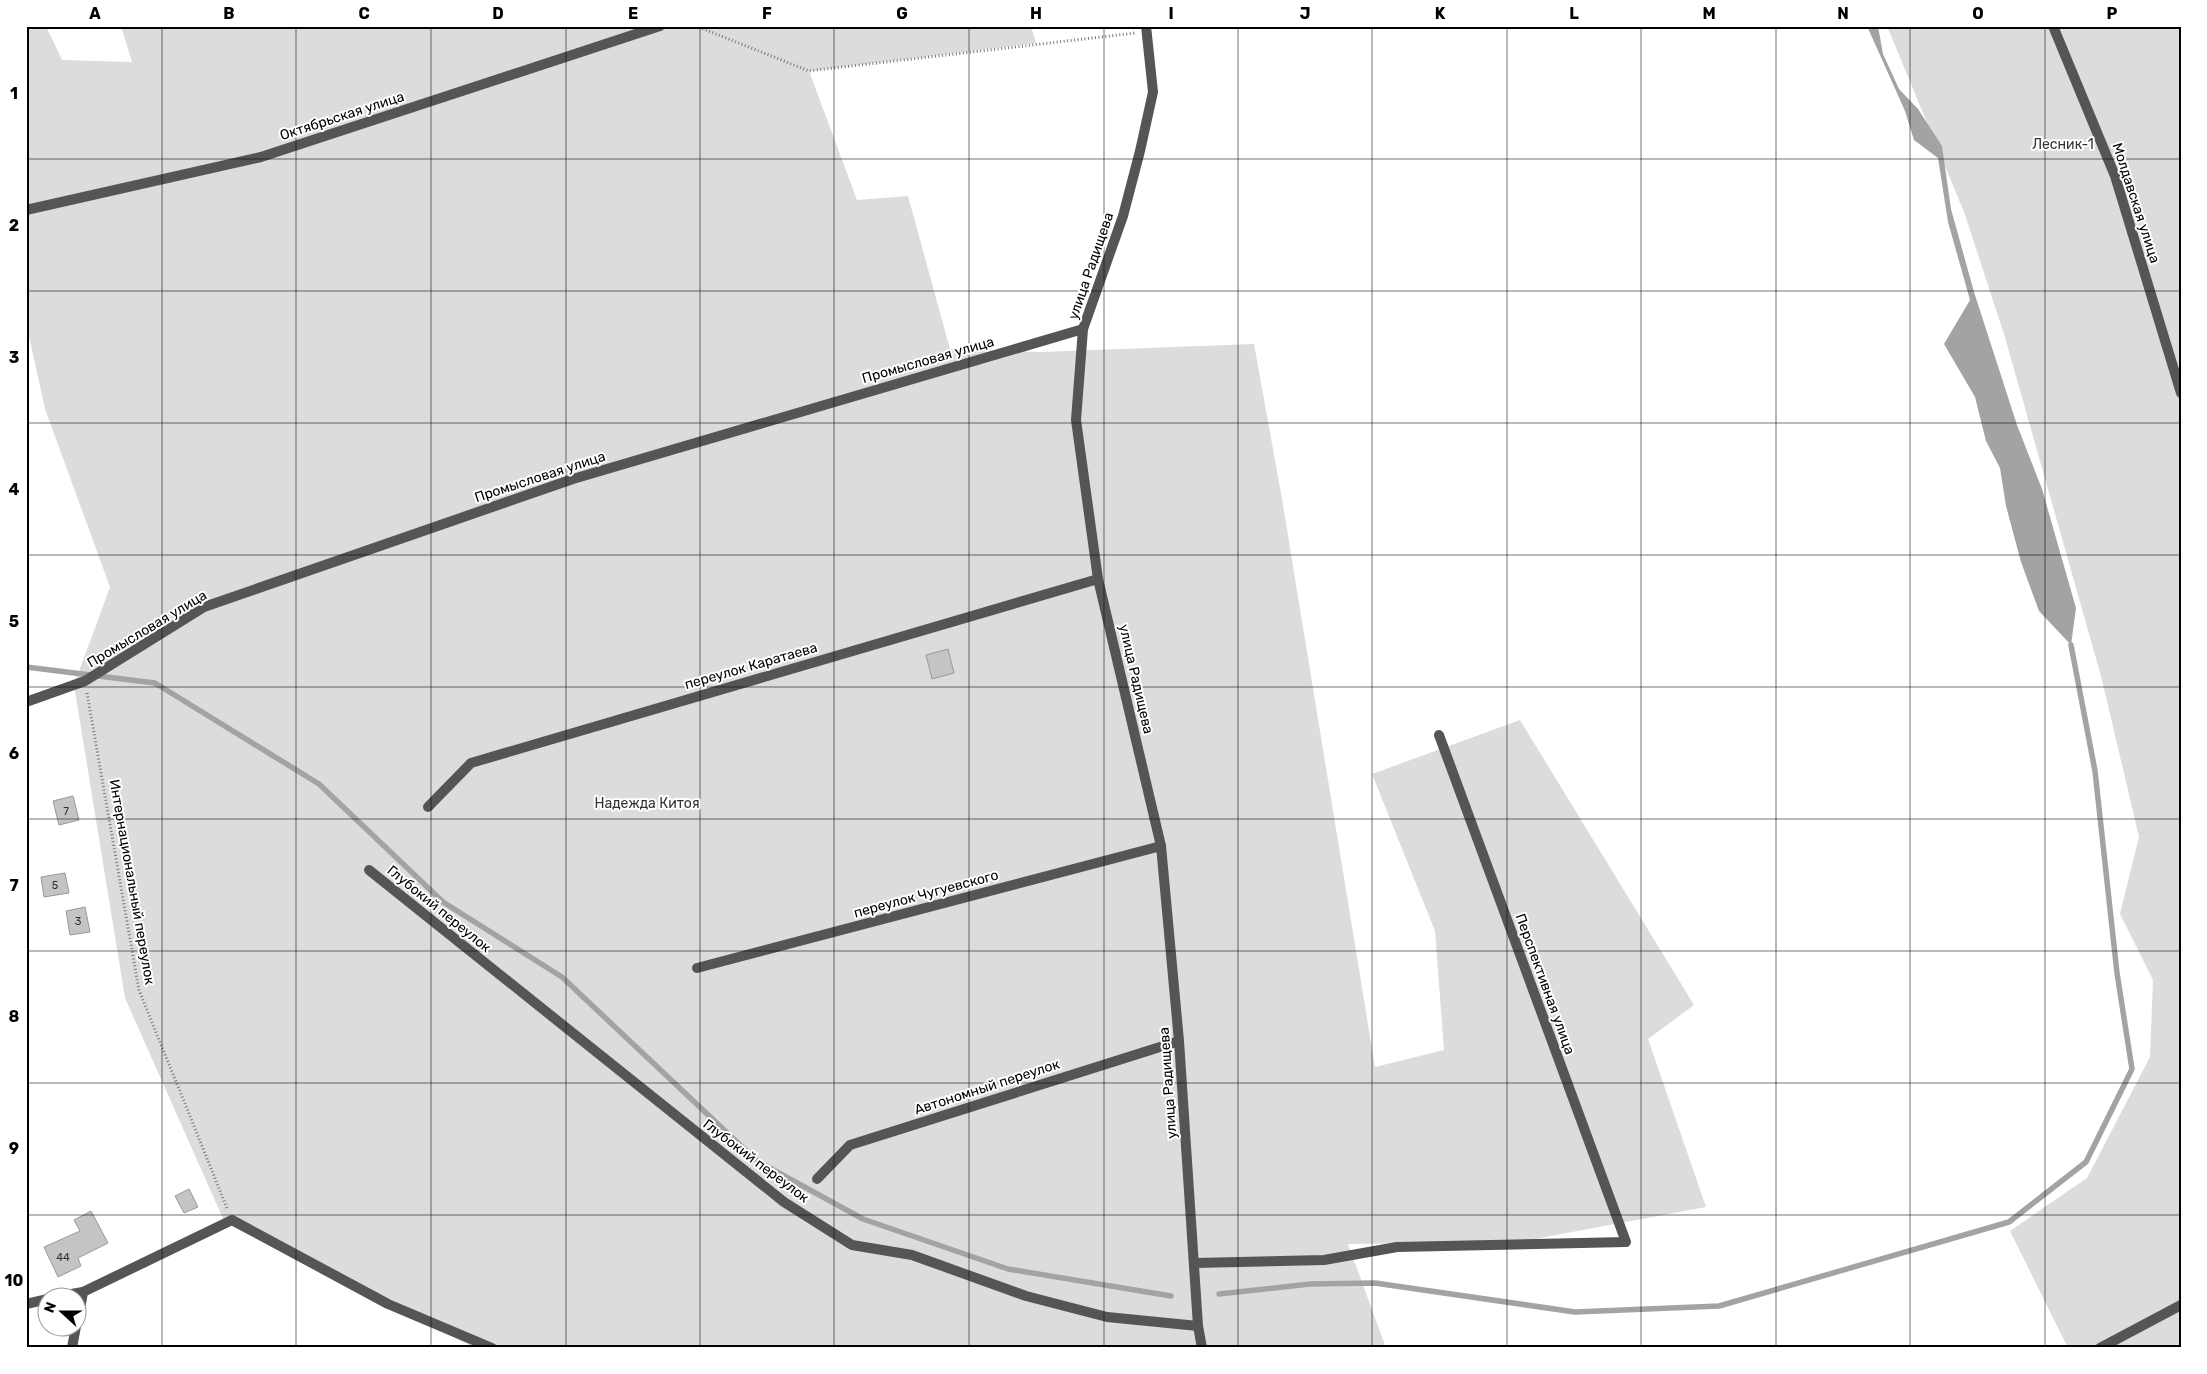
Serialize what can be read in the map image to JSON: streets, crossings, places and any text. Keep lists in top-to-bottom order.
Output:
{
  "streets": {
    "street": [
      "Октябрьская улица",
      "Молдавская улица",
      "улица Радищева",
      "Промысловая улица",
      "переулок Каратаева",
      "переулок Чугуевского",
      "Глубокий переулок",
      "Перспективная улица",
      "Автономный переулок"
    ],
    "path": ["Интернациональный переулок"]
  },
  "crossings": [
    ["улица Радищева", "Промысловая улица"],
    ["улица Радищева", "переулок Каратаева"],
    ["улица Радищева", "переулок Чугуевского"],
    ["улица Радищева", "Глубокий переулок"],
    ["улица Радищева", "Перспективная улица"],
    ["улица Радищева", "Автономный переулок"],
    ["Промысловая улица", "Интернациональный переулок"]
  ],
  "parks": ["Лесник-1", "Надежда Китоя"],
  "house_numbers": [
    "7",
    "5",
    "3",
    "44"
  ],
  "north": "left",
  "grid": {
    "columns": [
      "A",
      "B",
      "C",
      "D",
      "E",
      "F",
      "G",
      "H",
      "I",
      "J",
      "K",
      "L",
      "M",
      "N",
      "O",
      "P"
    ],
    "rows": [
      "1",
      "2",
      "3",
      "4",
      "5",
      "6",
      "7",
      "8",
      "9",
      "10"
    ]
  }
}
